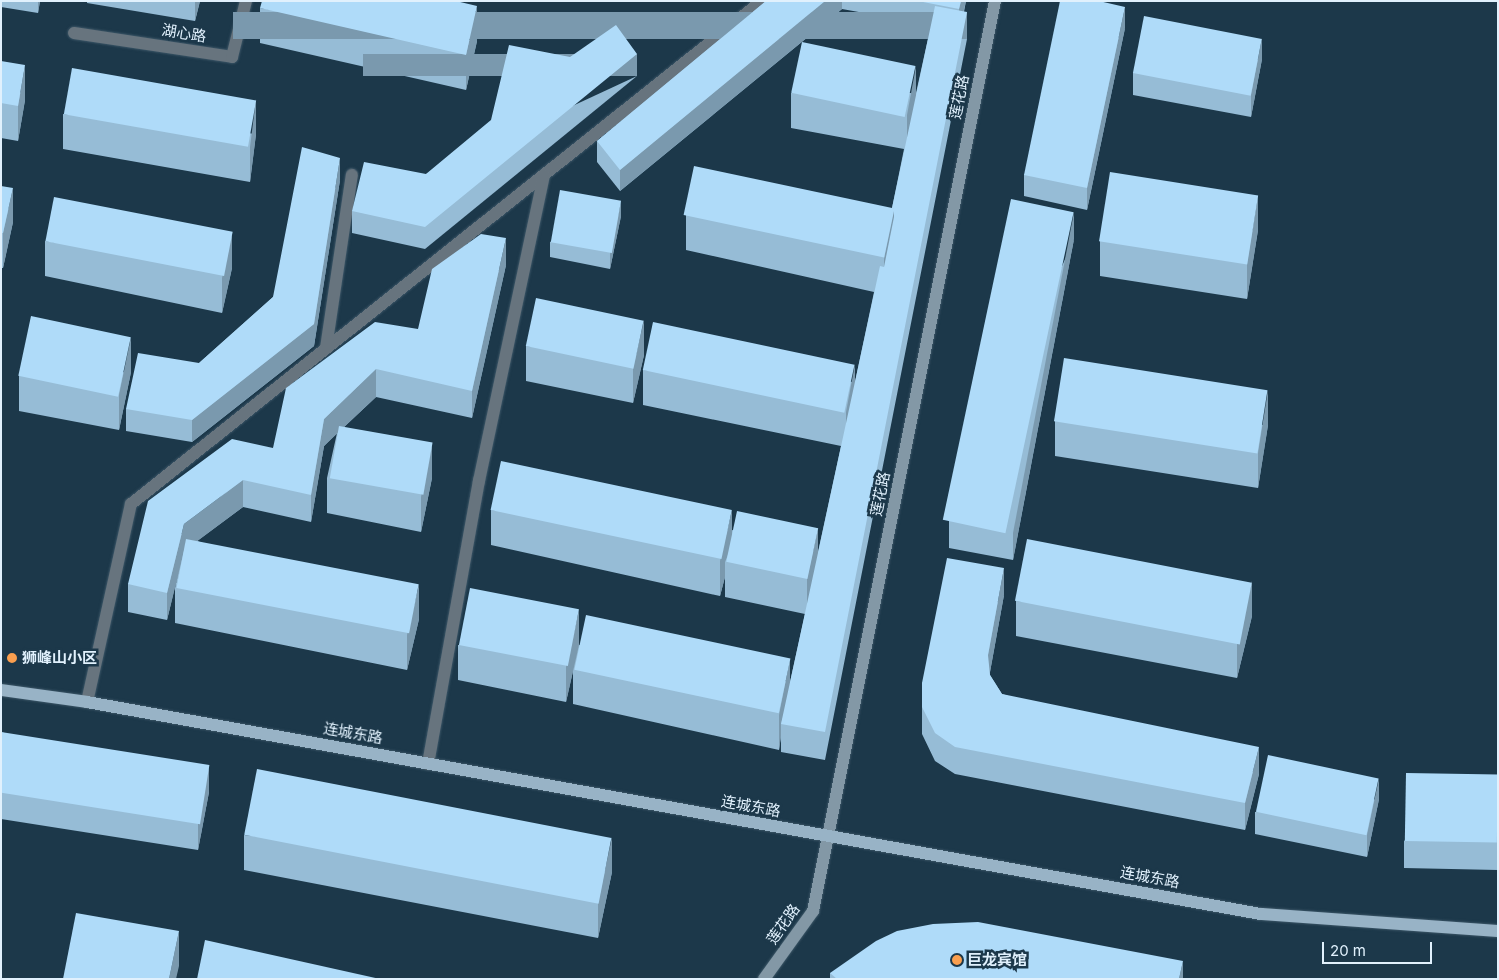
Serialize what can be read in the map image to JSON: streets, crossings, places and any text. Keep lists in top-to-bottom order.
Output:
{
  "streets": {
    "main road": ["莲花路", "连城东路"],
    "lane": ["湖心路"]
  },
  "crossings": [
    ["莲花路", "连城东路"]
  ],
  "places": ["狮峰山小区", "巨龙宾馆"],
  "scale_bar": "20 m"
}
